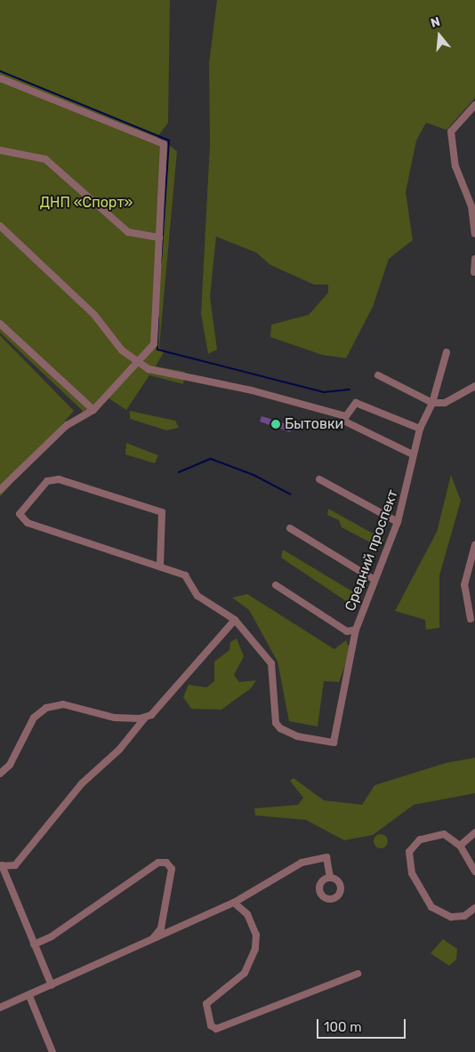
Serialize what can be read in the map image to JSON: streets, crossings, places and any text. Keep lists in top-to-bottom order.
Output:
{
  "streets": {
    "street": ["Средний проспект"]
  },
  "parks": ["ДНП «Спорт»"],
  "places": ["Бытовки"],
  "scale_bar": "100 m",
  "north": "top"
}
